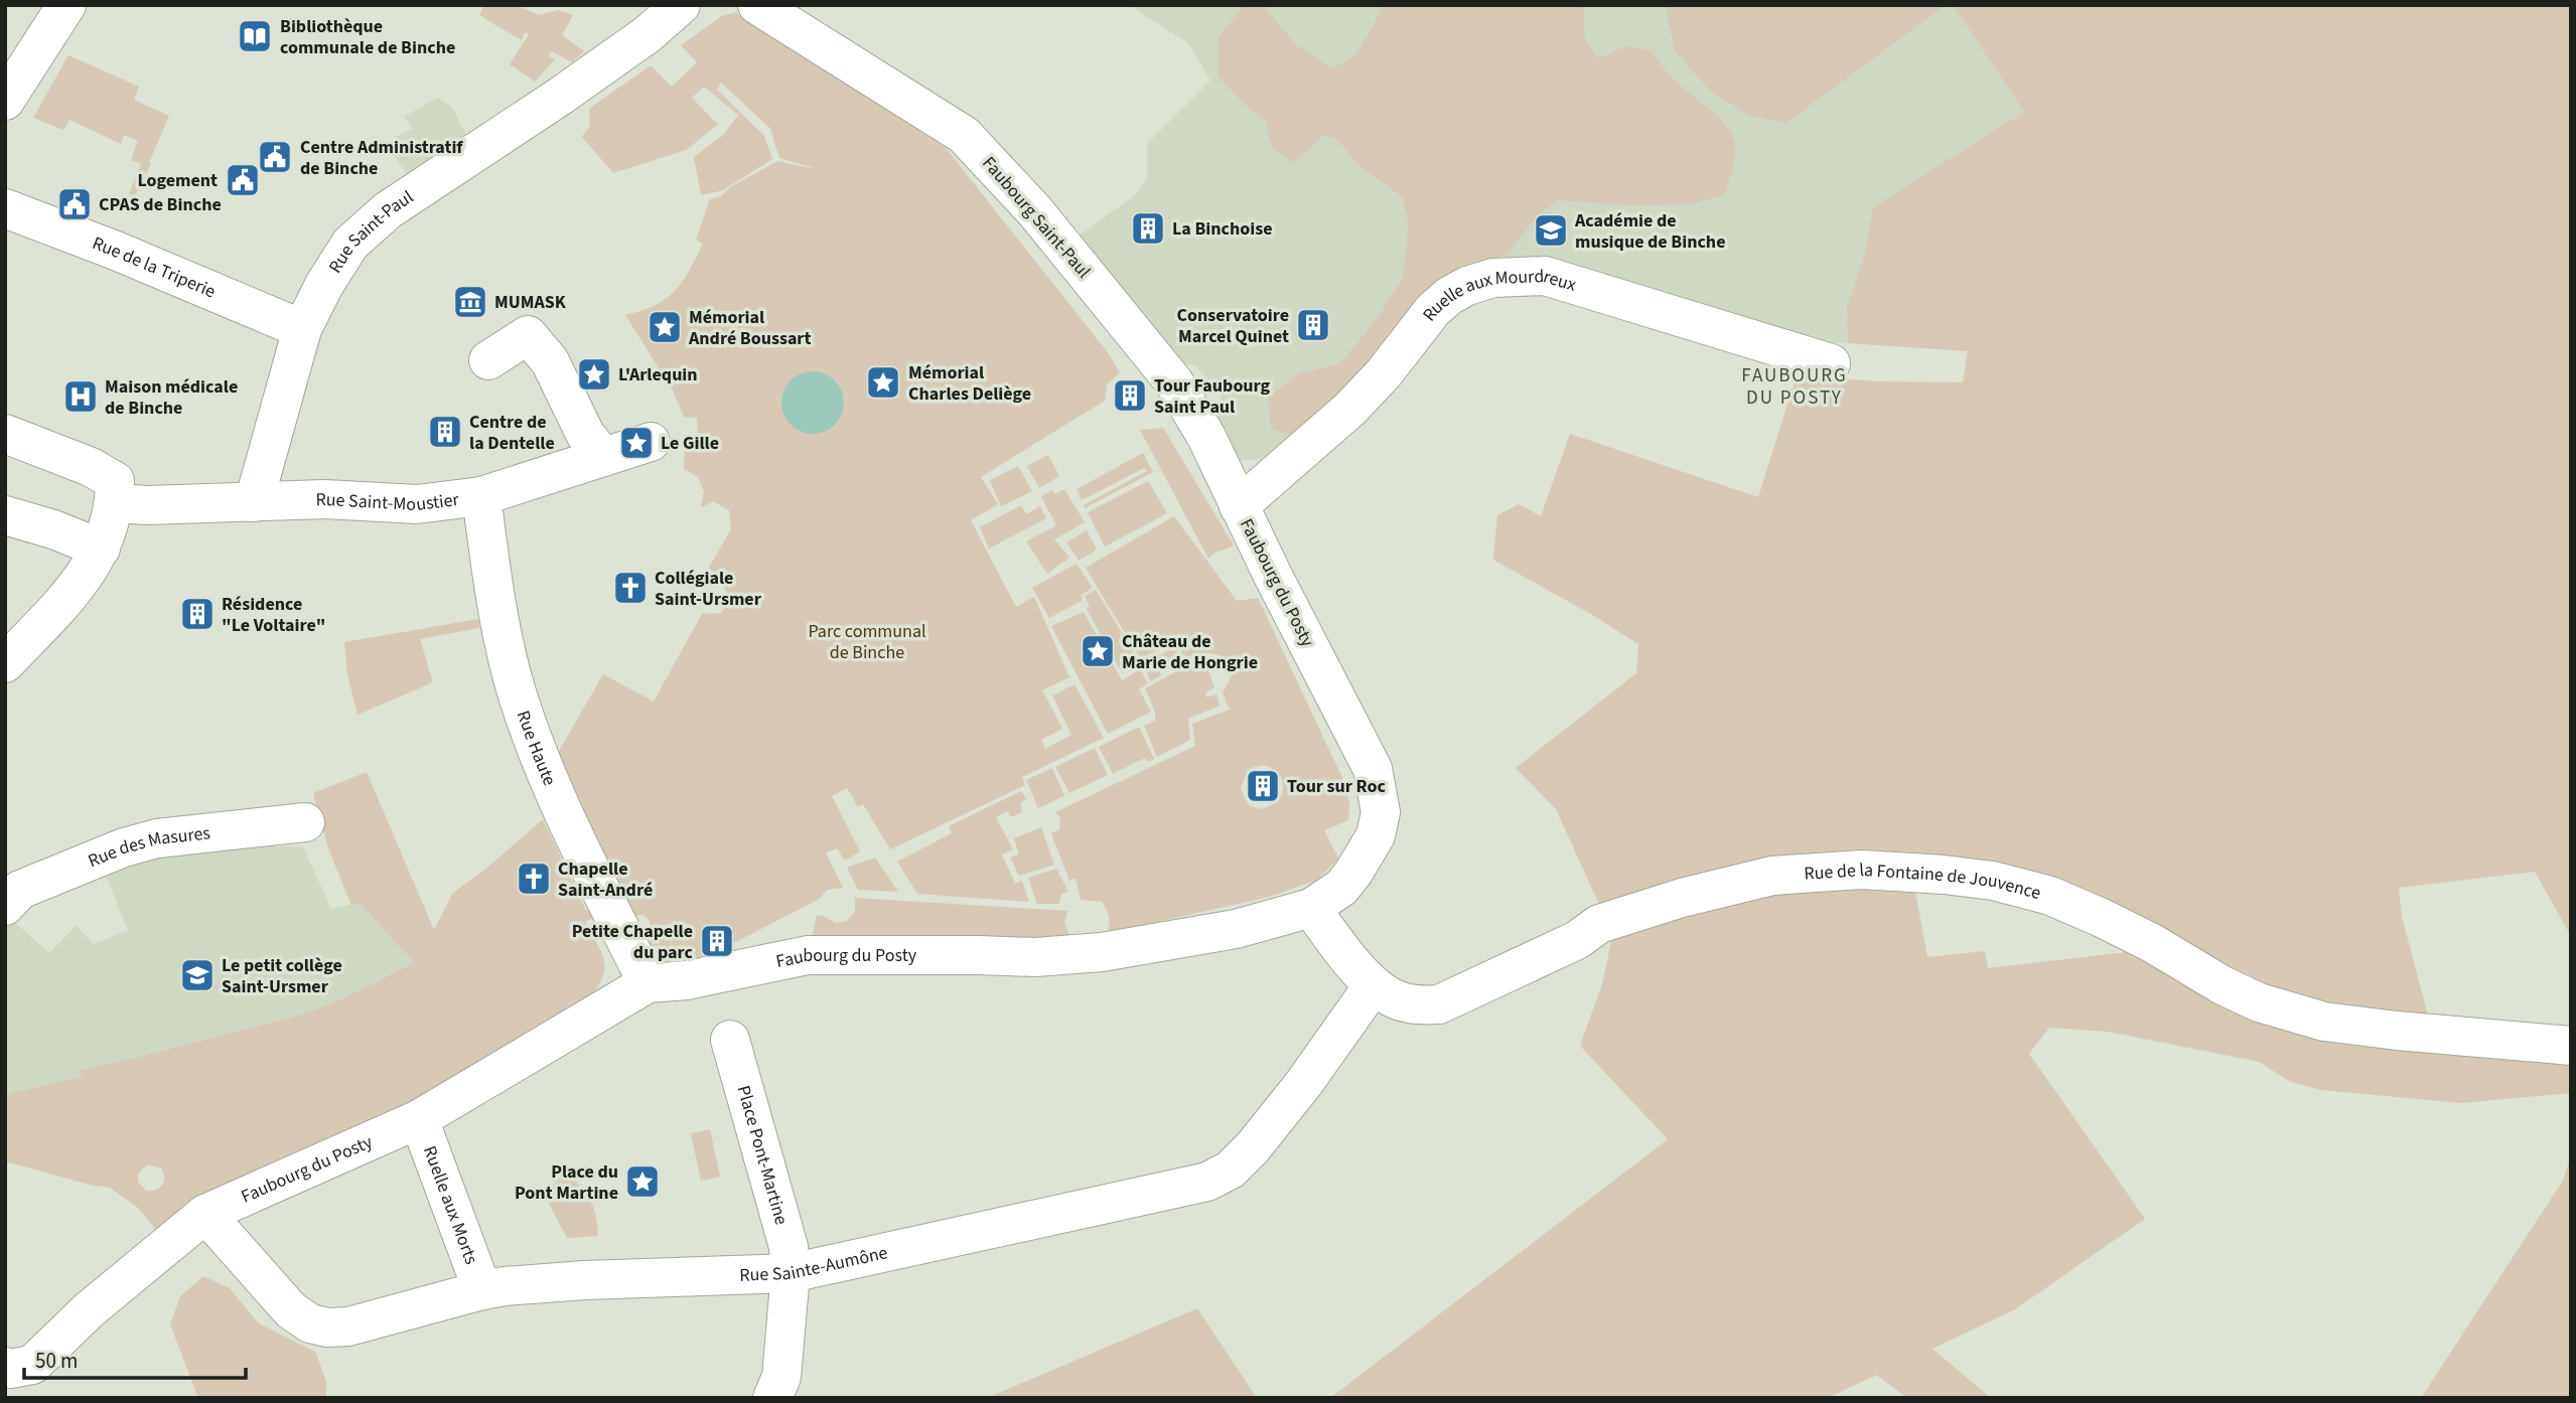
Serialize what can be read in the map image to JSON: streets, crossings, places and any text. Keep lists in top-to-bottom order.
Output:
{
  "streets": {
    "street": [
      "Faubourg Saint-Paul",
      "Rue Saint-Paul",
      "Rue de la Triperie",
      "Ruelle aux Mourdreux",
      "Rue Saint-Moustier",
      "Faubourg du Posty",
      "Rue Haute",
      "Rue des Masures",
      "Rue de la Fontaine de Jouvence",
      "Place Pont-Martine",
      "Ruelle aux Morts",
      "Rue Sainte-Aumône"
    ]
  },
  "crossings": [
    ["Faubourg Saint-Paul", "Ruelle aux Mourdreux"],
    ["Faubourg Saint-Paul", "Faubourg du Posty"],
    ["Rue Saint-Paul", "Rue de la Triperie"],
    ["Rue Saint-Paul", "Rue Saint-Moustier"],
    ["Ruelle aux Mourdreux", "Faubourg du Posty"],
    ["Rue Saint-Moustier", "Rue Haute"],
    ["Faubourg du Posty", "Rue Haute"],
    ["Faubourg du Posty", "Rue de la Fontaine de Jouvence"],
    ["Faubourg du Posty", "Ruelle aux Morts"],
    ["Faubourg du Posty", "Rue Sainte-Aumône"],
    ["Rue de la Fontaine de Jouvence", "Rue Sainte-Aumône"],
    ["Place Pont-Martine", "Rue Sainte-Aumône"],
    ["Ruelle aux Morts", "Rue Sainte-Aumône"]
  ],
  "districts": ["FAUBOURG DU POSTY"],
  "parks": ["Parc communal de Binche"],
  "places": {
    "library": ["Bibliothèque communale de Binche"],
    "public building": ["Centre Administratif de Binche", "Logement", "CPAS de Binche"],
    "building": [
      "La Binchoise",
      "Conservatoire Marcel Quinet",
      "Tour Faubourg Saint Paul",
      "Centre de la Dentelle",
      "Résidence \"Le Voltaire\"",
      "Tour sur Roc",
      "Petite Chapelle du parc"
    ],
    "school or university": ["Académie de musique de Binche", "Le petit collège Saint-Ursmer"],
    "museum": ["MUMASK"],
    "place": [
      "Mémorial André Boussart",
      "L'Arlequin",
      "Mémorial Charles Deliège",
      "Le Gille",
      "Château de Marie de Hongrie",
      "Place du Pont Martine"
    ],
    "hospital": ["Maison médicale de Binche"],
    "church": ["Collégiale Saint-Ursmer", "Chapelle Saint-André"]
  },
  "scale_bar": "50 m"
}
